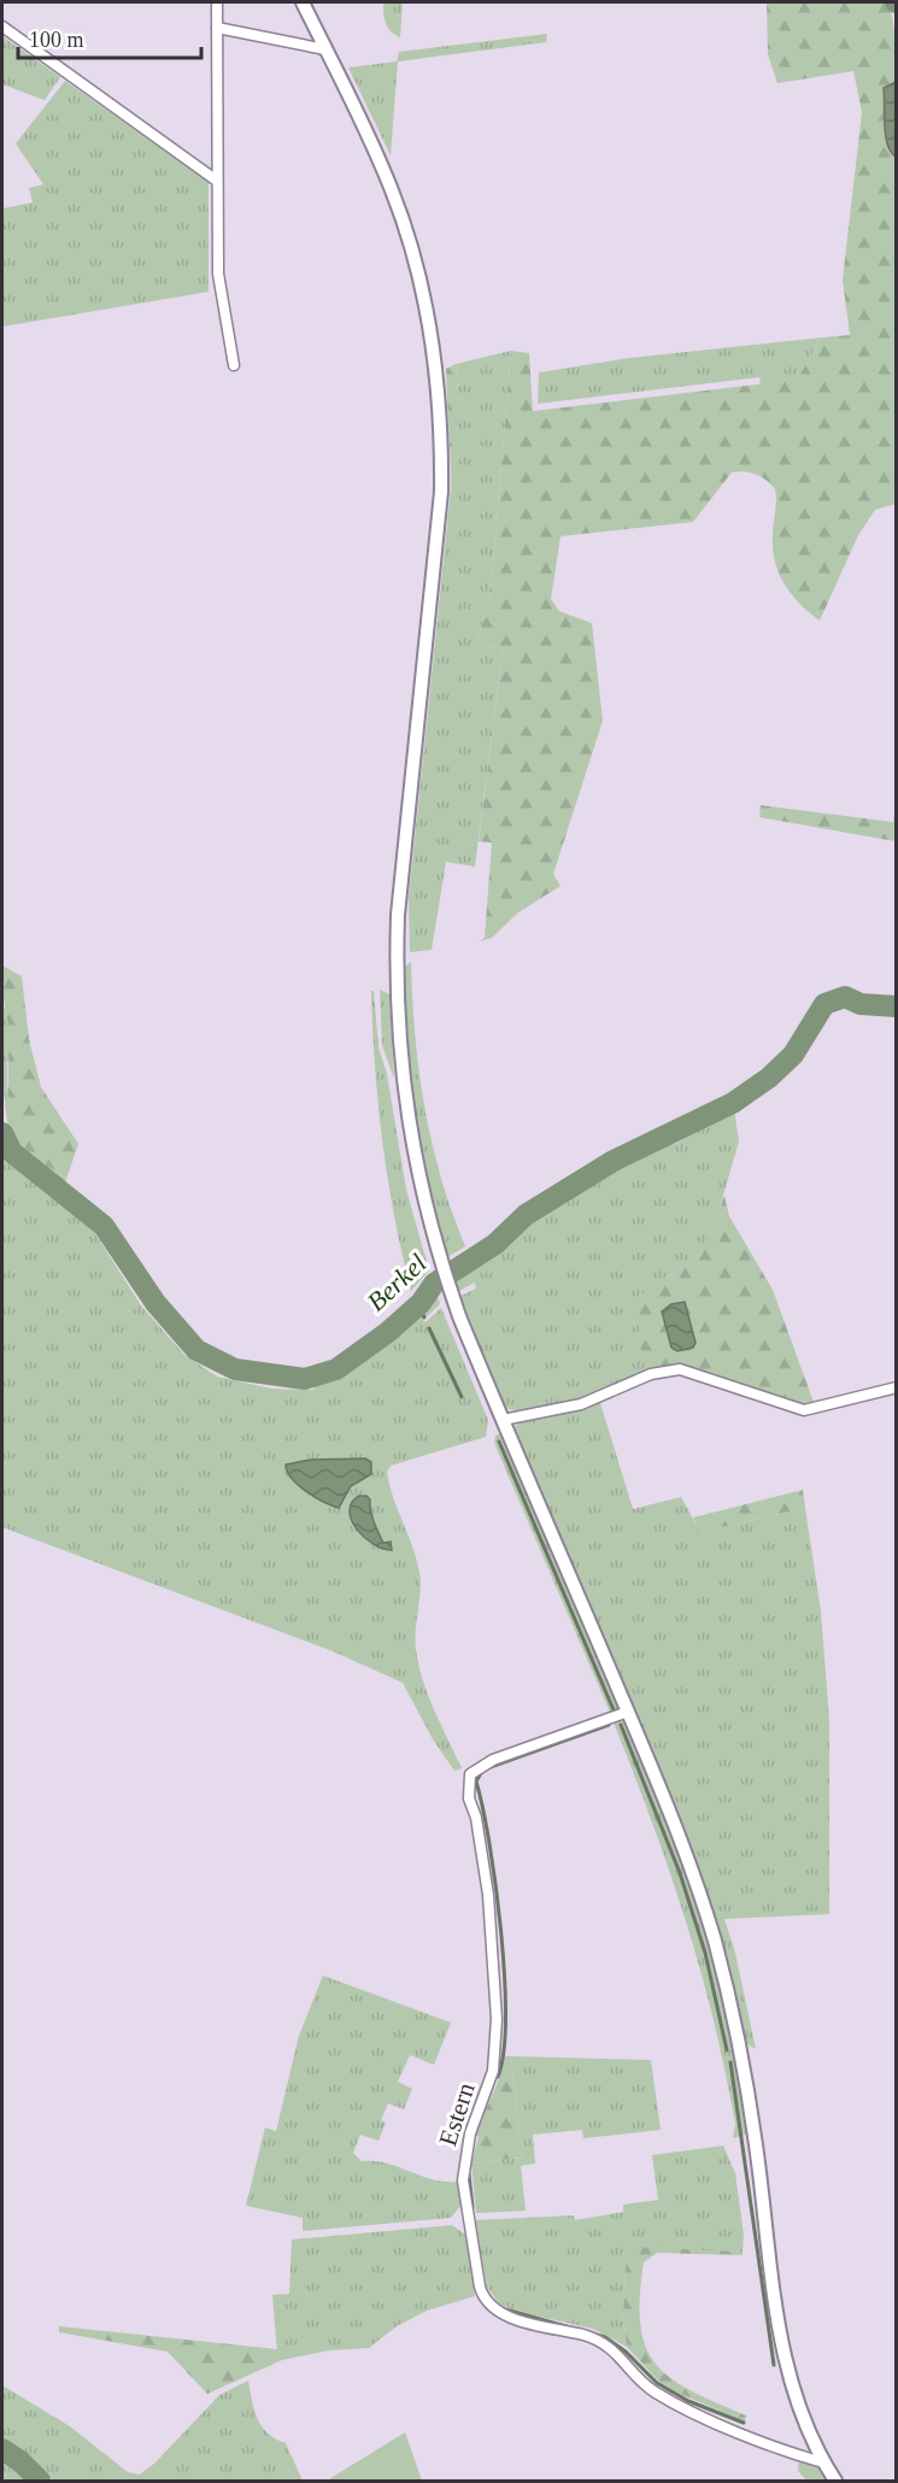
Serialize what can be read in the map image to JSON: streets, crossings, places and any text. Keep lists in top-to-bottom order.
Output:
{
  "streets": {
    "street": ["Estern"]
  },
  "water": ["Berkel"],
  "scale_bar": "100 m"
}
